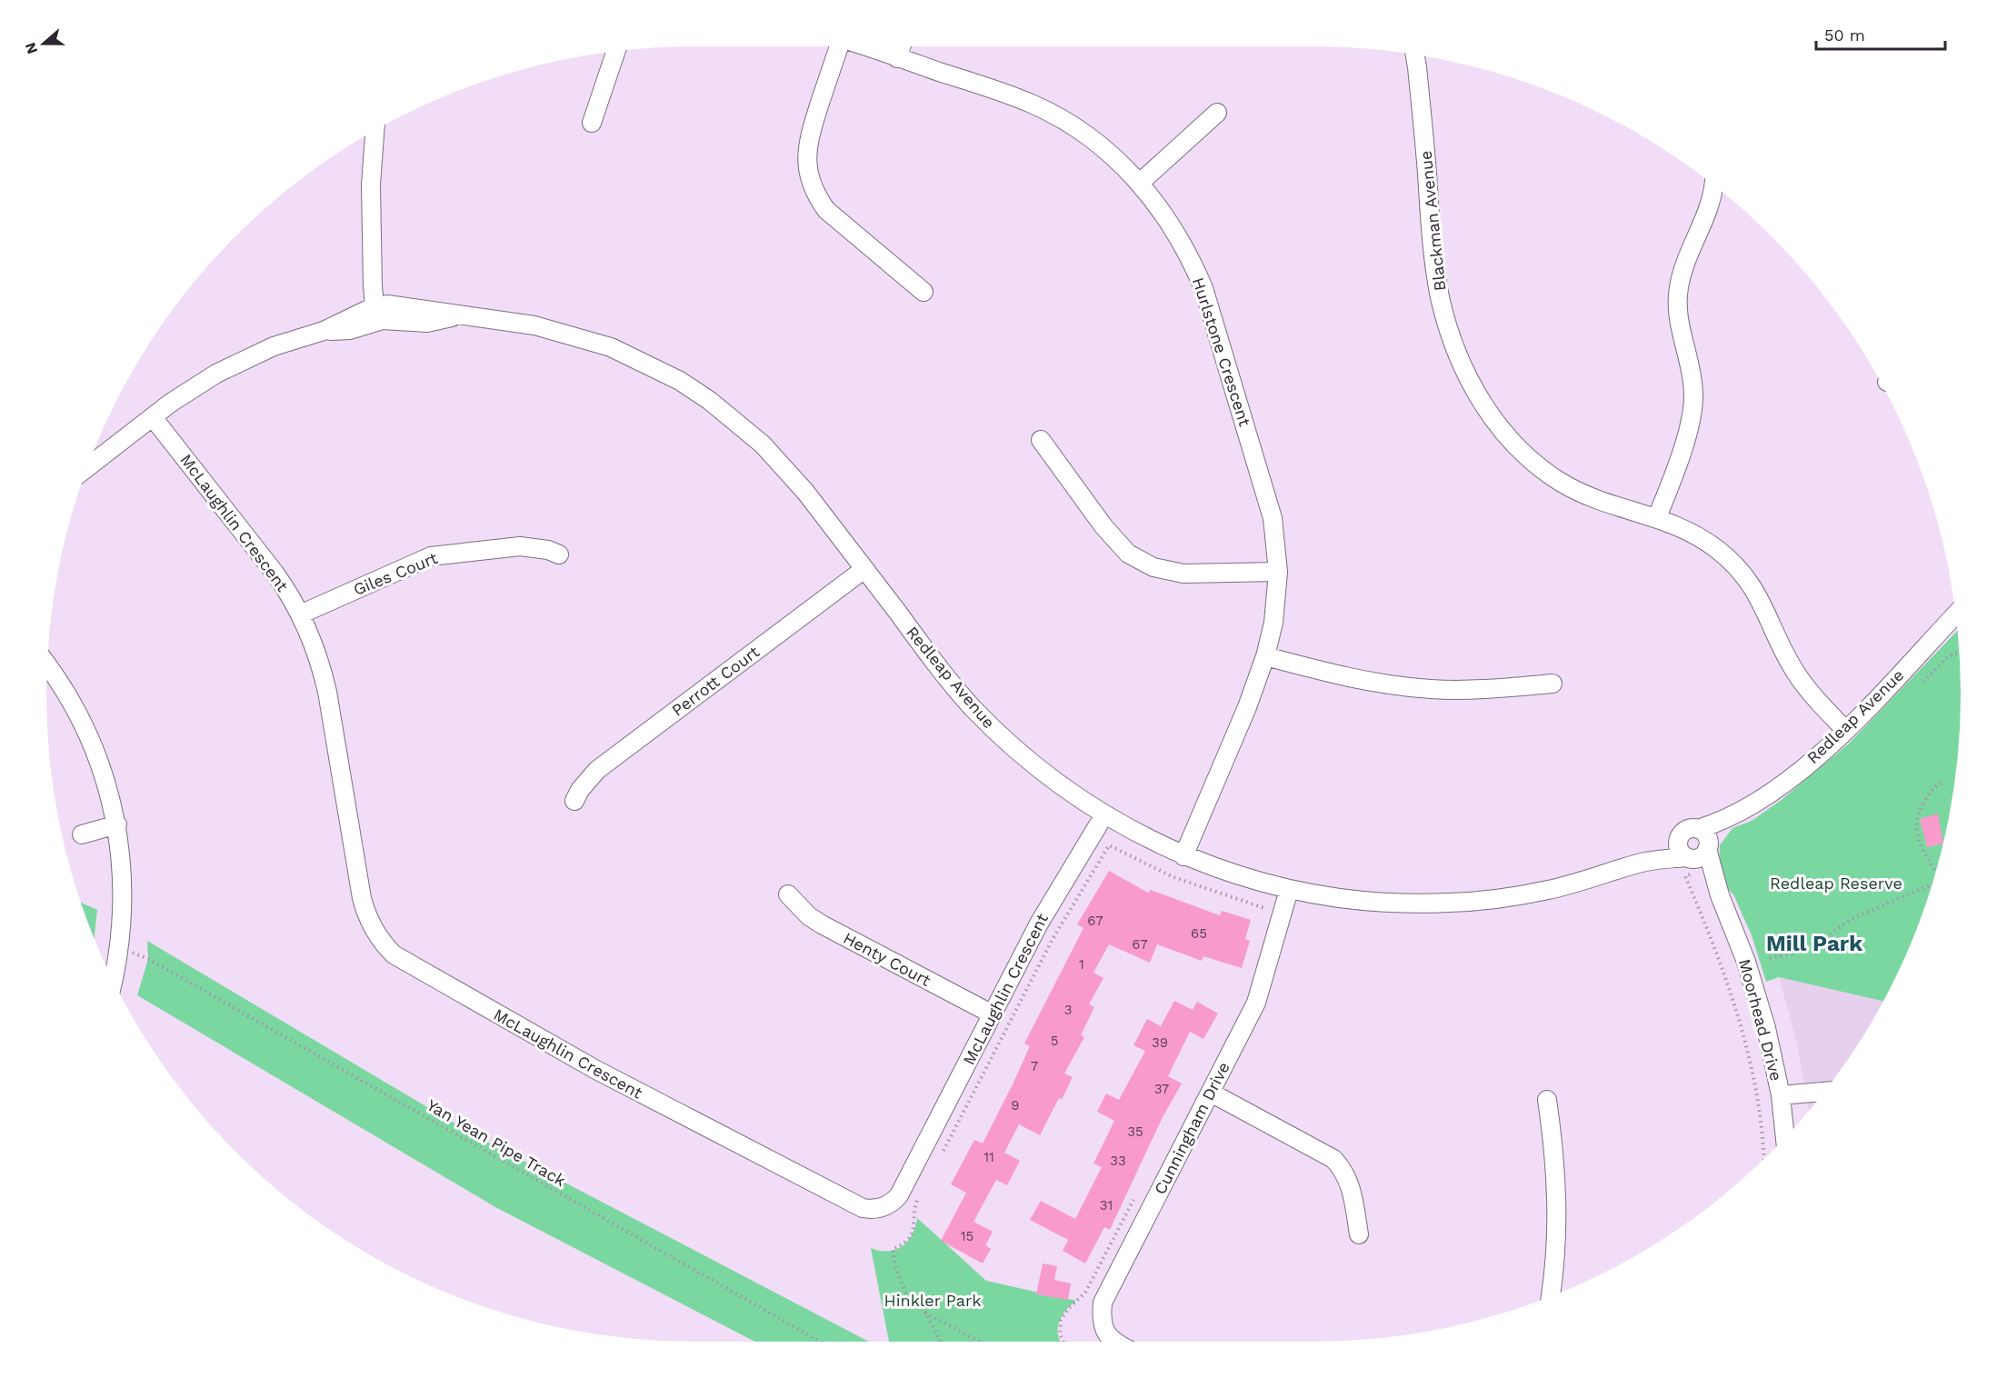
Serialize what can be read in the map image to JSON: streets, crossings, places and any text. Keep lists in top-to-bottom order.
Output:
{
  "streets": {
    "street": [
      "Blackman Avenue",
      "Hurlstone Crescent",
      "McLaughlin Crescent",
      "Giles Court",
      "Redleap Avenue",
      "Perrott Court",
      "Henty Court",
      "Moorhead Drive",
      "Cunningham Drive"
    ],
    "path": ["Yan Yean Pipe Track"]
  },
  "crossings": [
    ["Blackman Avenue", "Redleap Avenue"],
    ["Hurlstone Crescent", "Redleap Avenue"],
    ["McLaughlin Crescent", "Giles Court"],
    ["McLaughlin Crescent", "Redleap Avenue"],
    ["McLaughlin Crescent", "Henty Court"],
    ["Redleap Avenue", "Perrott Court"],
    ["Redleap Avenue", "Moorhead Drive"],
    ["Redleap Avenue", "Cunningham Drive"]
  ],
  "districts": ["Mill Park"],
  "parks": ["Redleap Reserve", "Hinkler Park"],
  "house_numbers": [
    "67",
    "65",
    "67",
    "1",
    "3",
    "5",
    "39",
    "7",
    "37",
    "9",
    "35",
    "11",
    "33",
    "31",
    "15"
  ],
  "scale_bar": "50 m",
  "north": "left"
}
